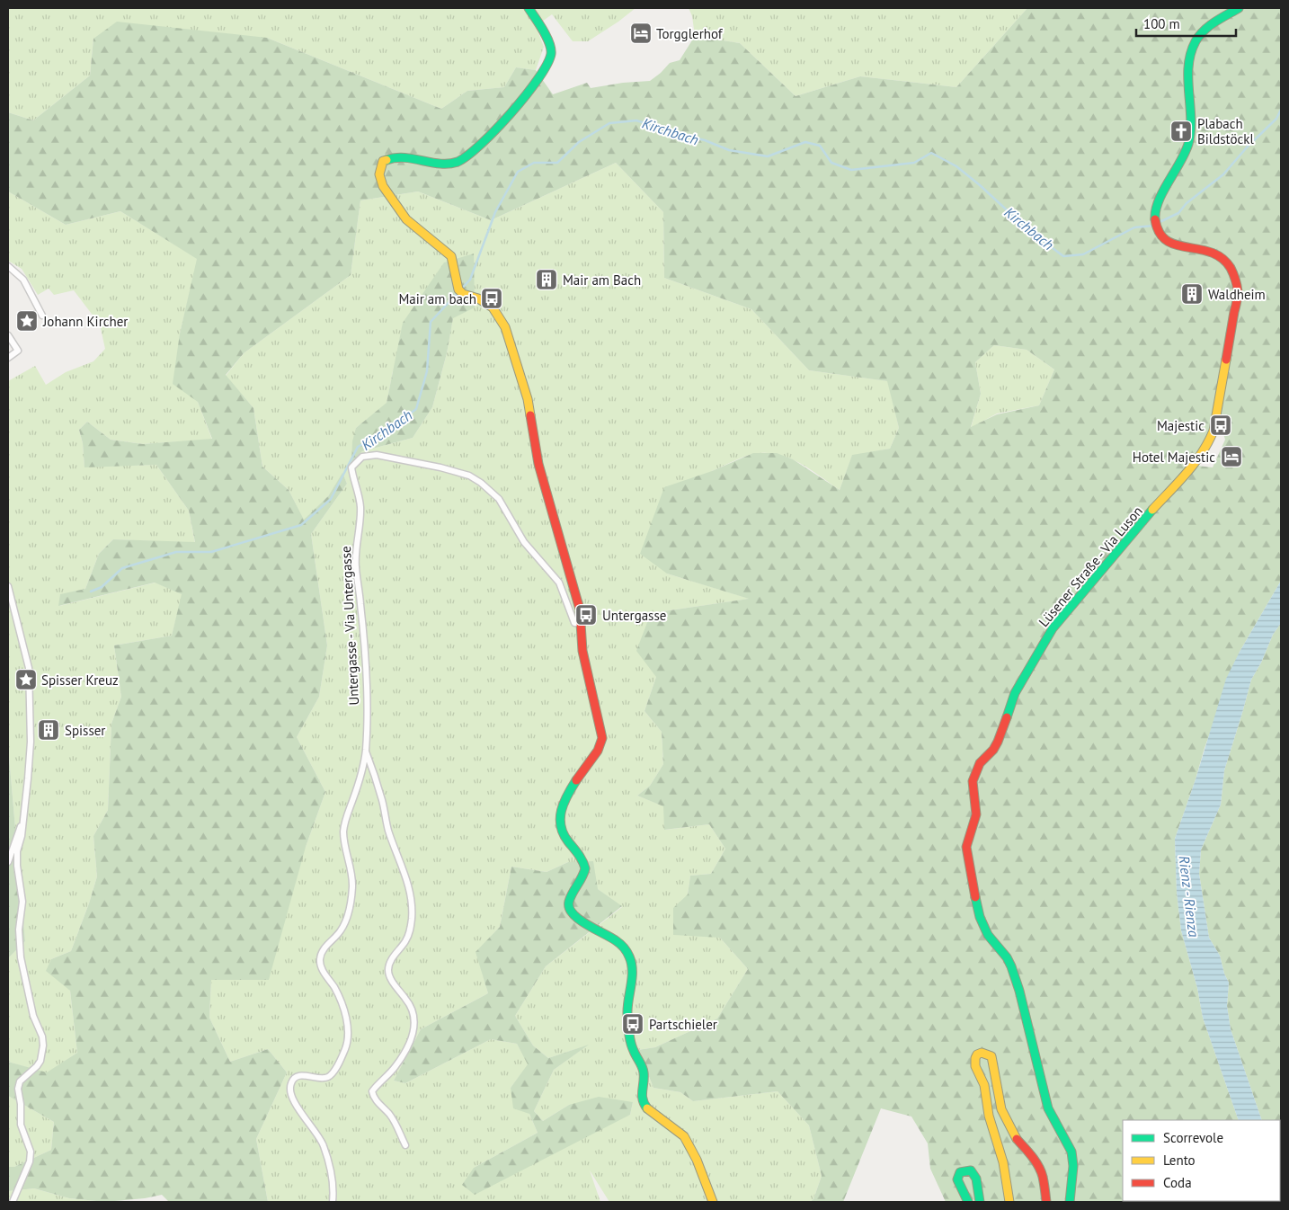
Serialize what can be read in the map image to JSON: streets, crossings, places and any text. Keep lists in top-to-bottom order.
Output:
{
  "streets": {
    "street": ["Lüsener Straße - Via Luson", "Untergasse - Via Untergasse"]
  },
  "water": ["Kirchbach", "Rienz - Rienza"],
  "places": {
    "hotel": ["Torgglerhof", "Hotel Majestic"],
    "church": ["Plabach Bildstöckl"],
    "building": ["Mair am Bach", "Waldheim", "Spisser"],
    "bus stop": [
      "Mair am bach",
      "Majestic",
      "Untergasse",
      "Partschieler"
    ],
    "place": ["Johann Kircher", "Spisser Kreuz"]
  },
  "legend": ["Scorrevole", "Lento", "Coda"],
  "scale_bar": "100 m"
}
